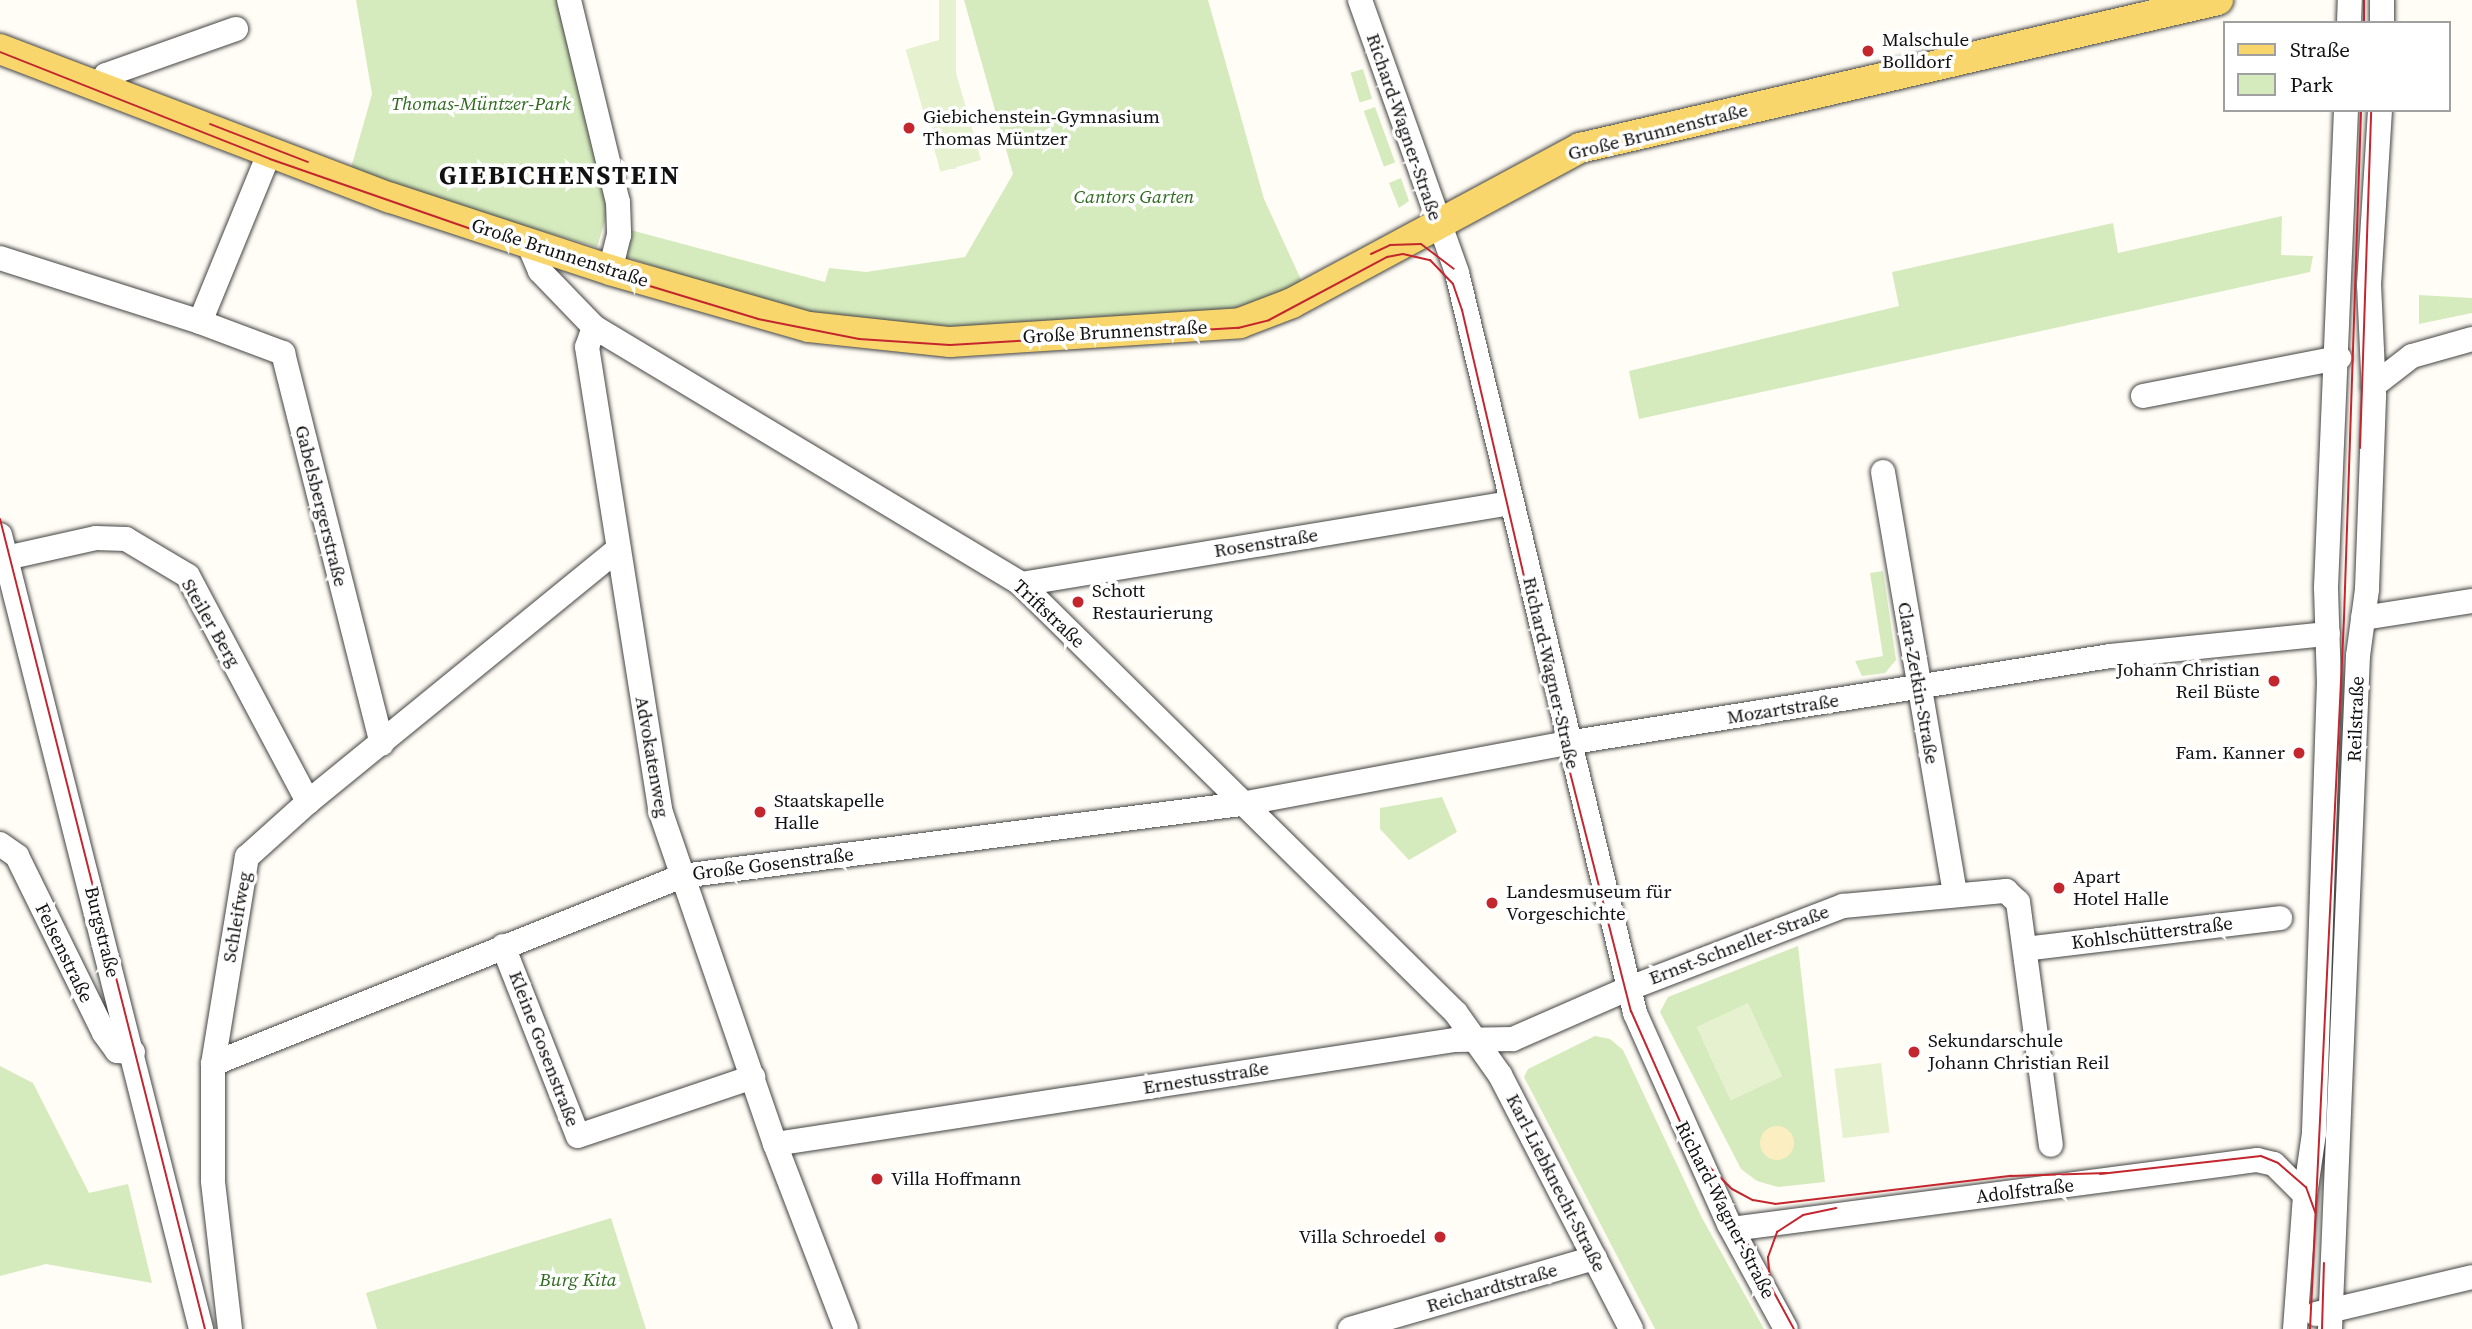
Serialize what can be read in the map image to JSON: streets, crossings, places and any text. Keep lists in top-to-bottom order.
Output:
{
  "streets": {
    "main road": ["Große Brunnenstraße"],
    "street": [
      "Richard-Wagner-Straße",
      "Gabelsbergerstraße",
      "Rosenstraße",
      "Triftstraße",
      "Steiler Berg",
      "Clara-Zetkin-Straße",
      "Mozartstraße",
      "Reilstraße",
      "Advokatenweg",
      "Große Gosenstraße",
      "Schleifweg",
      "Burgstraße",
      "Kohlschütterstraße",
      "Ernst-Schneller-Straße",
      "Felsenstraße",
      "Kleine Gosenstraße",
      "Ernestusstraße",
      "Karl-Liebknecht-Straße",
      "Adolfstraße",
      "Reichardtstraße"
    ]
  },
  "crossings": [
    ["Richard-Wagner-Straße", "Große Brunnenstraße"],
    ["Richard-Wagner-Straße", "Rosenstraße"],
    ["Richard-Wagner-Straße", "Mozartstraße"],
    ["Richard-Wagner-Straße", "Ernst-Schneller-Straße"],
    ["Richard-Wagner-Straße", "Ernestusstraße"],
    ["Richard-Wagner-Straße", "Adolfstraße"],
    ["Große Brunnenstraße", "Triftstraße"],
    ["Gabelsbergerstraße", "Schleifweg"],
    ["Rosenstraße", "Triftstraße"],
    ["Triftstraße", "Mozartstraße"],
    ["Triftstraße", "Advokatenweg"],
    ["Triftstraße", "Große Gosenstraße"],
    ["Triftstraße", "Ernestusstraße"],
    ["Triftstraße", "Karl-Liebknecht-Straße"],
    ["Steiler Berg", "Schleifweg"],
    ["Steiler Berg", "Burgstraße"],
    ["Clara-Zetkin-Straße", "Mozartstraße"],
    ["Clara-Zetkin-Straße", "Ernst-Schneller-Straße"],
    ["Mozartstraße", "Reilstraße"],
    ["Mozartstraße", "Große Gosenstraße"],
    ["Reilstraße", "Adolfstraße"],
    ["Advokatenweg", "Große Gosenstraße"],
    ["Advokatenweg", "Schleifweg"],
    ["Advokatenweg", "Kleine Gosenstraße"],
    ["Advokatenweg", "Ernestusstraße"],
    ["Große Gosenstraße", "Schleifweg"],
    ["Große Gosenstraße", "Kleine Gosenstraße"],
    ["Burgstraße", "Felsenstraße"],
    ["Kohlschütterstraße", "Ernst-Schneller-Straße"],
    ["Ernst-Schneller-Straße", "Ernestusstraße"],
    ["Ernestusstraße", "Karl-Liebknecht-Straße"],
    ["Karl-Liebknecht-Straße", "Reichardtstraße"]
  ],
  "districts": ["GIEBICHENSTEIN"],
  "parks": ["Thomas-Müntzer-Park", "Cantors Garten", "Burg Kita"],
  "places": [
    "Malschule Bolldorf",
    "Giebichenstein-Gymnasium Thomas Müntzer",
    "Schott Restaurierung",
    "Johann Christian Reil Büste",
    "Fam. Kanner",
    "Staatskapelle Halle",
    "Apart Hotel Halle",
    "Landesmuseum für Vorgeschichte",
    "Sekundarschule Johann Christian Reil",
    "Villa Hoffmann",
    "Villa Schroedel"
  ],
  "legend": ["Straße", "Park"]
}
